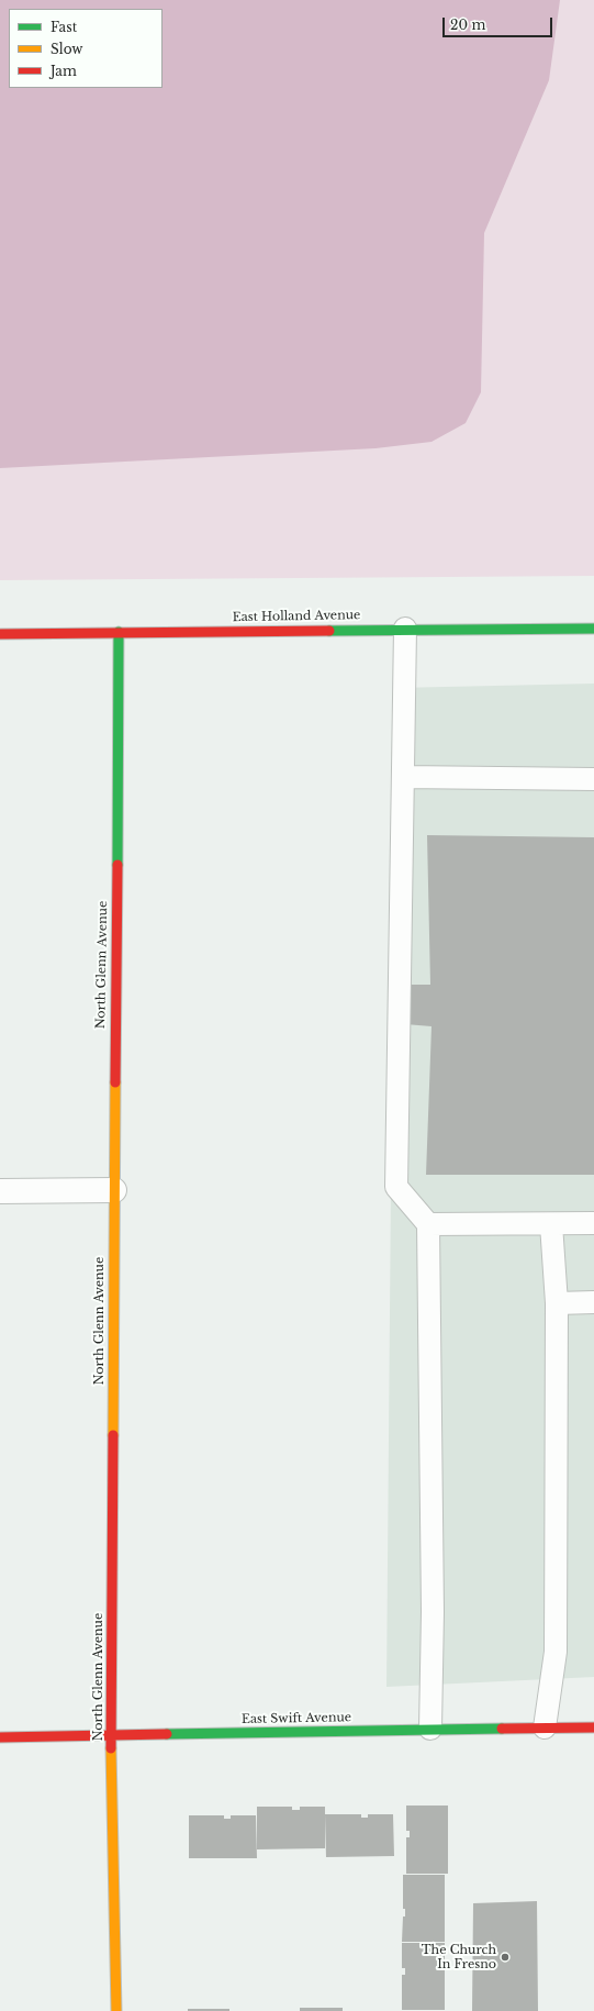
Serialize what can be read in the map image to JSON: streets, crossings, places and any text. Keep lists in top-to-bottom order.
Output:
{
  "streets": {
    "street": ["East Holland Avenue", "North Glenn Avenue", "East Swift Avenue"]
  },
  "crossings": [
    ["East Holland Avenue", "North Glenn Avenue"],
    ["North Glenn Avenue", "East Swift Avenue"]
  ],
  "places": ["The Church In Fresno"],
  "legend": ["Fast", "Slow", "Jam"],
  "scale_bar": "20 m"
}
